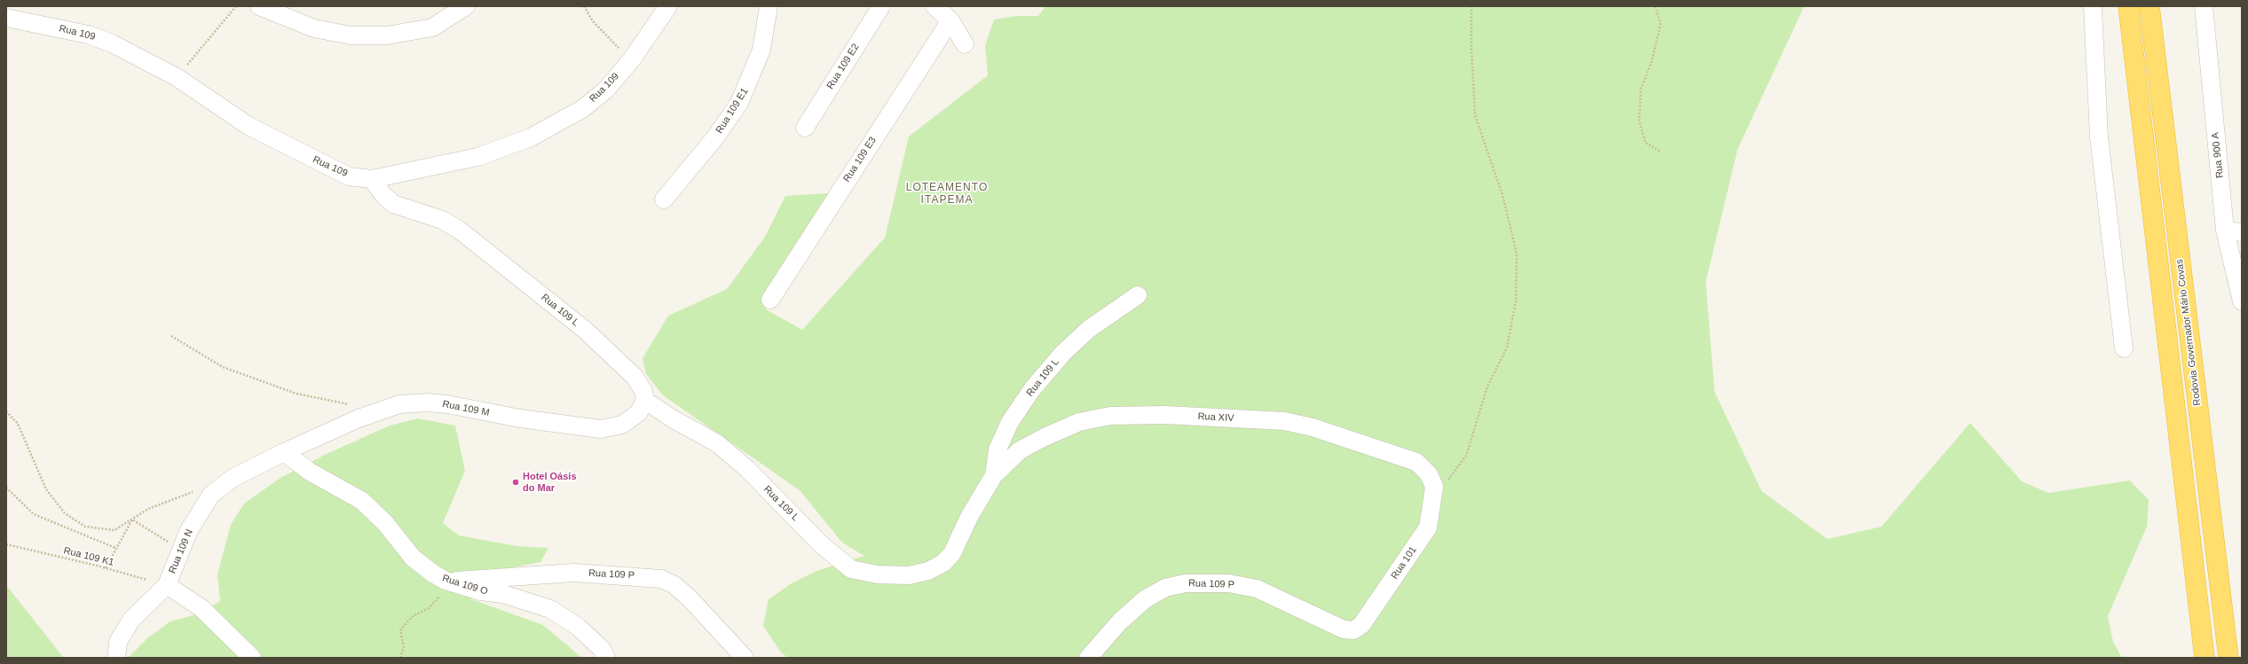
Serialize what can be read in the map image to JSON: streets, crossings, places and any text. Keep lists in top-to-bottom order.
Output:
{
  "streets": {
    "highway": ["Rodovia Governador Mário Covas"],
    "street": [
      "Rua 109",
      "Rua 109 E2",
      "Rua 109 E1",
      "Rua 900 A",
      "Rua 109 E3",
      "Rua 109 L",
      "Rua 109 M",
      "Rua XIV",
      "Rua 109 N",
      "Rua 101",
      "Rua 109 P",
      "Rua 109 O"
    ],
    "path": ["Rua 109 K1"]
  },
  "crossings": [
    ["Rua 109", "Rua 109 L"],
    ["Rua 109 L", "Rua 109 M"],
    ["Rua 109 L", "Rua XIV"],
    ["Rua 109 M", "Rua 109 N"],
    ["Rua 109 M", "Rua 109 O"],
    ["Rua XIV", "Rua 101"],
    ["Rua 109 N", "Rua 109 K1"],
    ["Rua 109 N", "Rua 109 O"],
    ["Rua 101", "Rua 109 P"],
    ["Rua 109 P", "Rua 109 O"]
  ],
  "districts": ["LOTEAMENTO ITAPEMA"],
  "places": ["Hotel Oásis do Mar"]
}
